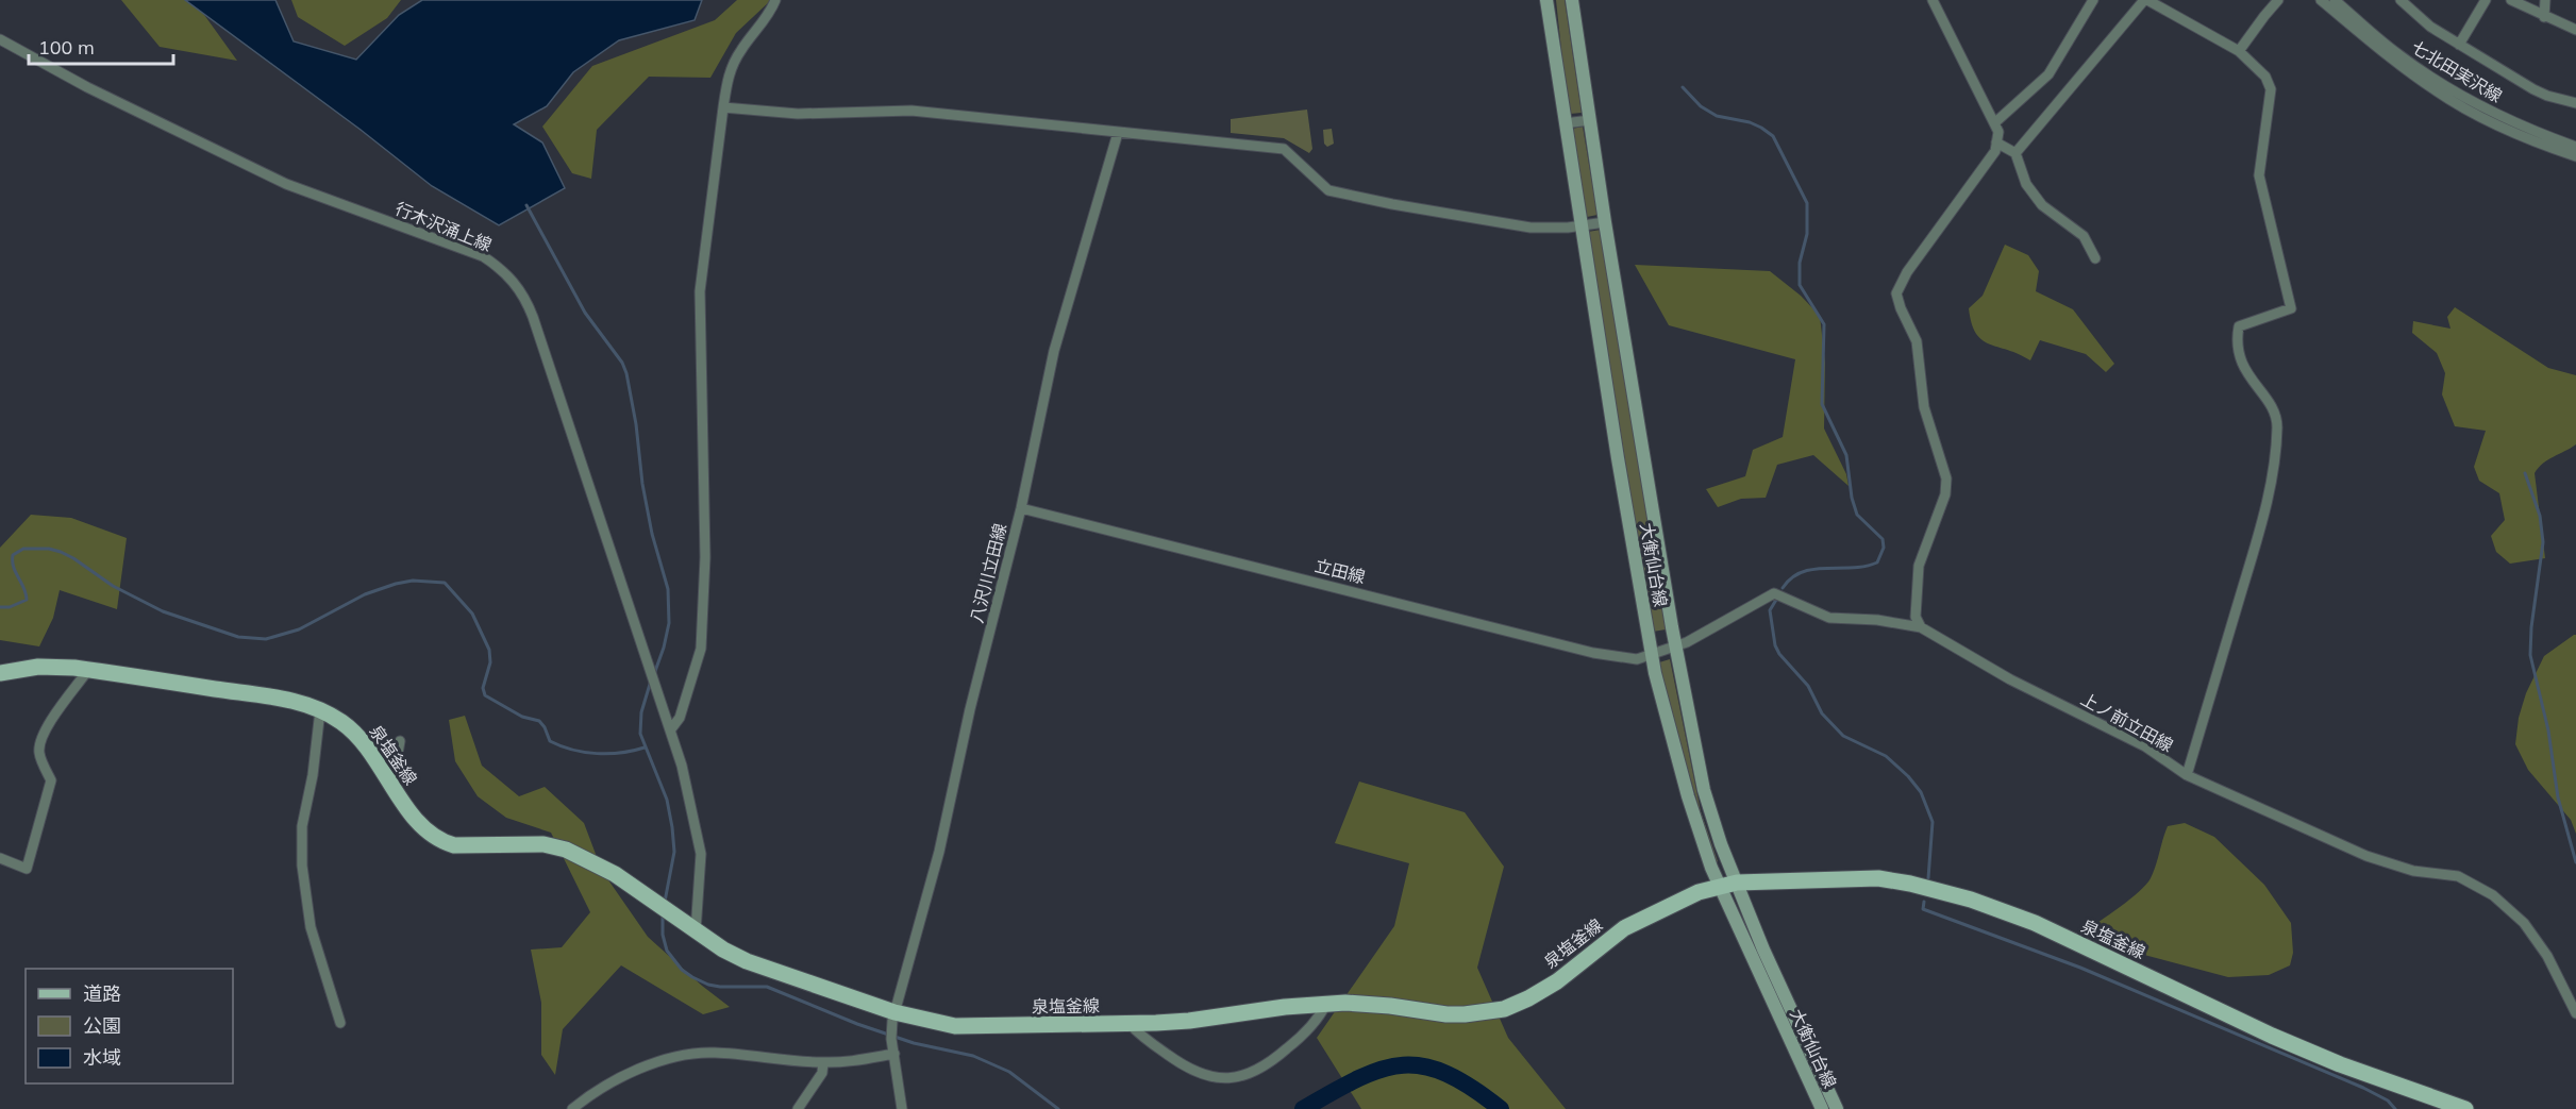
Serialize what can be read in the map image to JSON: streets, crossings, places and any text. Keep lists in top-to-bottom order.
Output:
{
  "streets": {
    "main road": ["大衡仙台線", "泉塩釜線"],
    "street": [
      "七北田実沢線",
      "行木沢涌上線",
      "立田線",
      "八沢川立田線",
      "上ノ前立田線"
    ]
  },
  "crossings": [
    ["行木沢涌上線", "泉塩釜線"],
    ["大衡仙台線", "立田線"],
    ["大衡仙台線", "上ノ前立田線"],
    ["大衡仙台線", "泉塩釜線"],
    ["立田線", "八沢川立田線"],
    ["立田線", "上ノ前立田線"],
    ["八沢川立田線", "泉塩釜線"]
  ],
  "legend": ["道路", "公園", "水域"],
  "scale_bar": "100 m"
}
